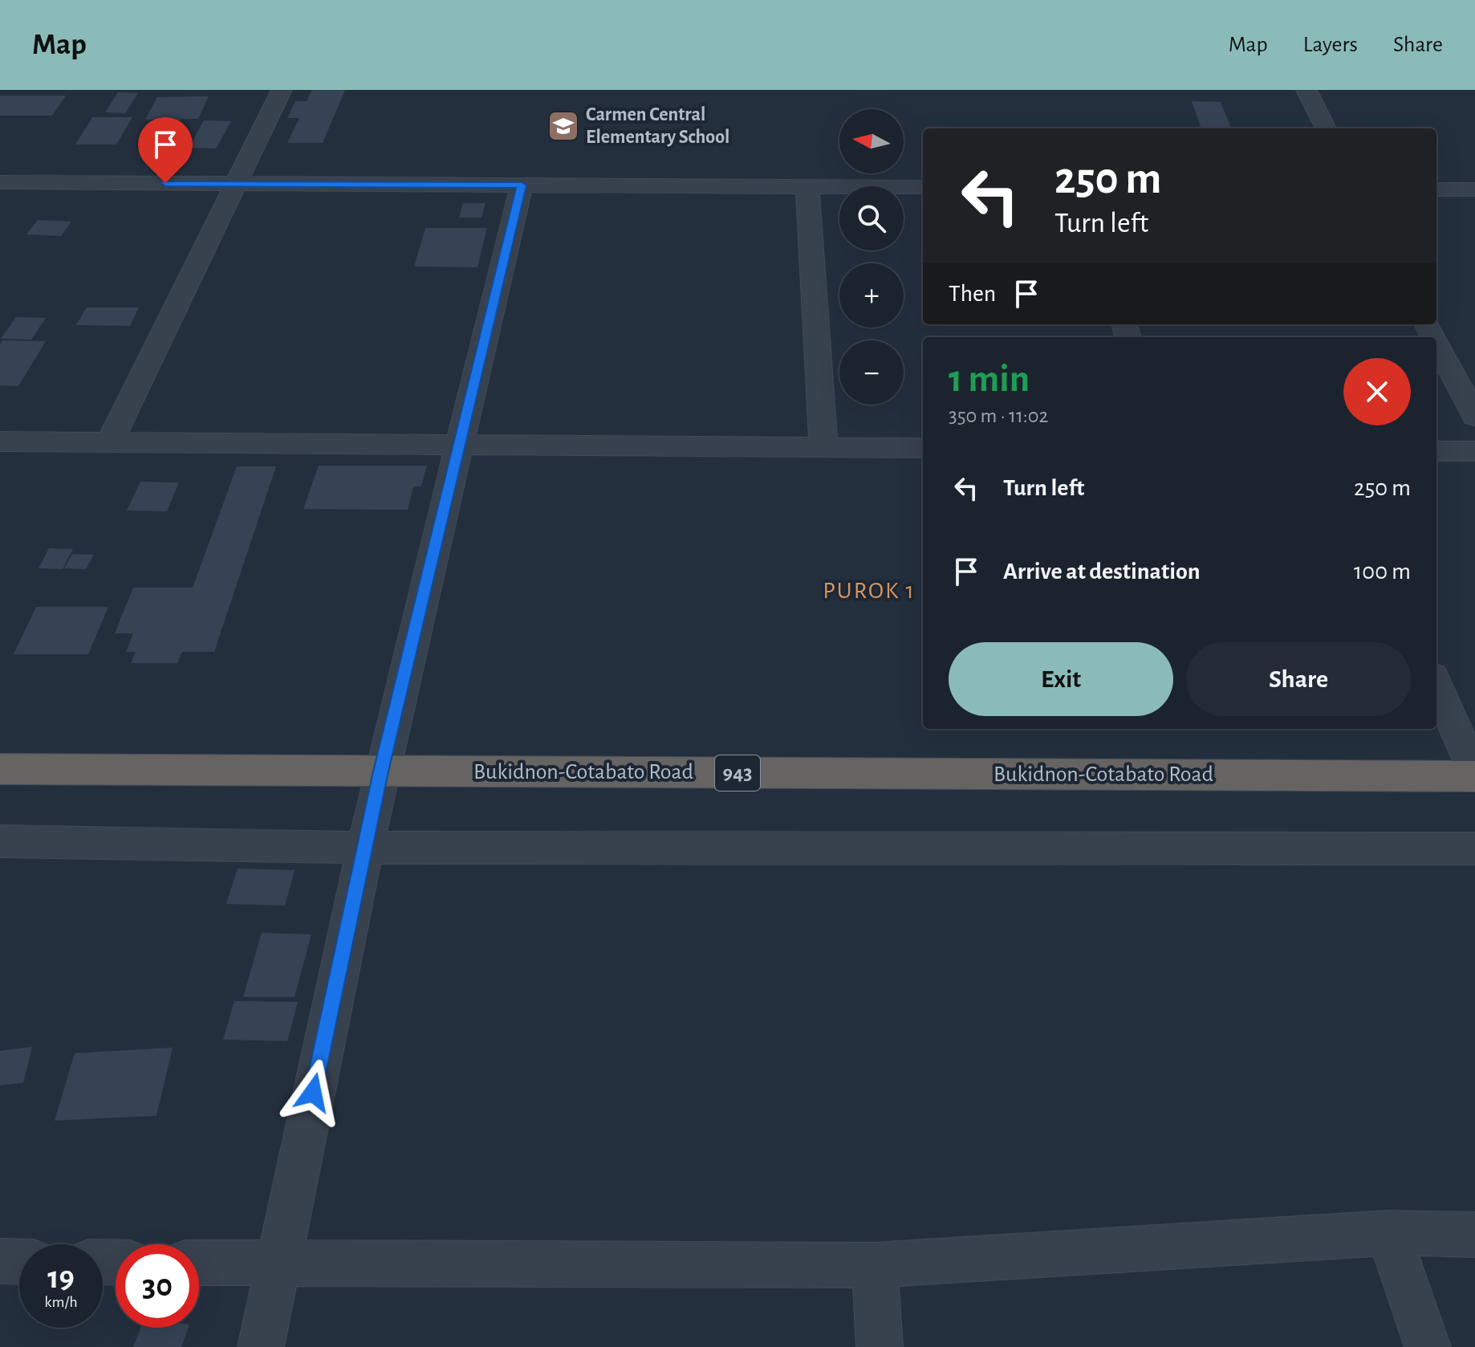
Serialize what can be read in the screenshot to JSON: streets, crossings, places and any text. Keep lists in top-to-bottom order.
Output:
{
  "streets": {
    "highway": ["Bukidnon-Cotabato Road", "943"]
  },
  "districts": ["PUROK 1"],
  "places": {
    "school or university": ["Carmen Central Elementary School"]
  },
  "north": "left",
  "page": {
    "header": "Map",
    "nav": ["Map", "Layers", "Share"],
    "map_buttons": ["+", "−"],
    "turn": ["250 m", "Turn left"],
    "then": "Then",
    "heading": ["1 min", "350 m · 11:02"],
    "list": [
      {
        "name": "Turn left",
        "value": "250 m"
      },
      {
        "name": "Arrive at destination",
        "value": "100 m"
      }
    ],
    "buttons": ["Exit", "Share"],
    "speed": "19 km/h",
    "limit": "30"
  }
}
